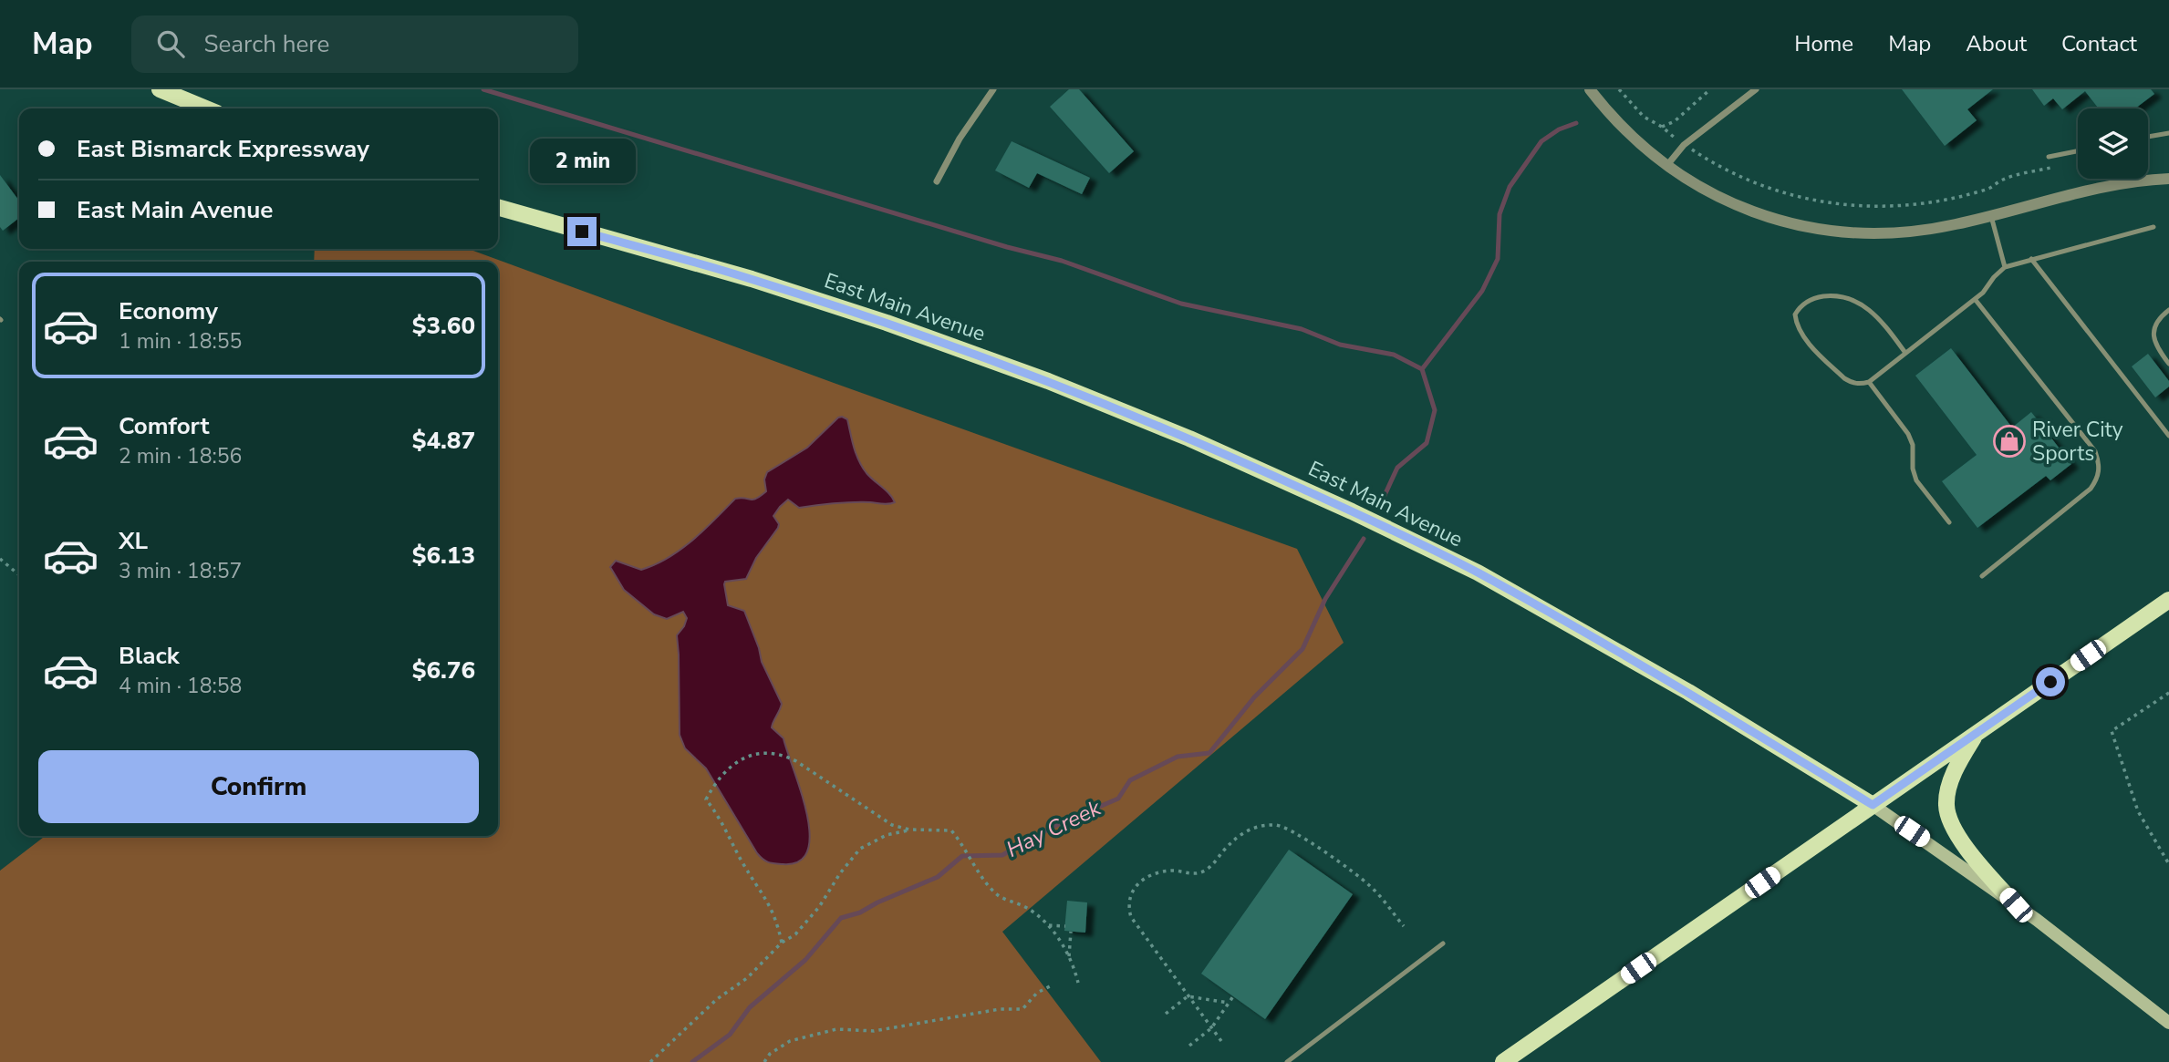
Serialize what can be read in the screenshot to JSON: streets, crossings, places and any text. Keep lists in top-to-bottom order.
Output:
{
  "streets": {
    "main road": ["East Main Avenue"]
  },
  "water": ["Hay Creek"],
  "places": {
    "shop": ["River City Sports"]
  },
  "page": {
    "header": "Map",
    "search": "Search here",
    "nav": [
      "Home",
      "Map",
      "About",
      "Contact"
    ],
    "banner": ["East Bismarck Expressway", "East Main Avenue"],
    "bubble": "2 min",
    "list": [
      {
        "name": "Economy",
        "note": "1 min · 18:55",
        "value": "$3.60"
      },
      {
        "name": "Comfort",
        "note": "2 min · 18:56",
        "value": "$4.87"
      },
      {
        "name": "XL",
        "note": "3 min · 18:57",
        "value": "$6.13"
      },
      {
        "name": "Black",
        "note": "4 min · 18:58",
        "value": "$6.76"
      }
    ],
    "buttons": "Confirm"
  }
}
